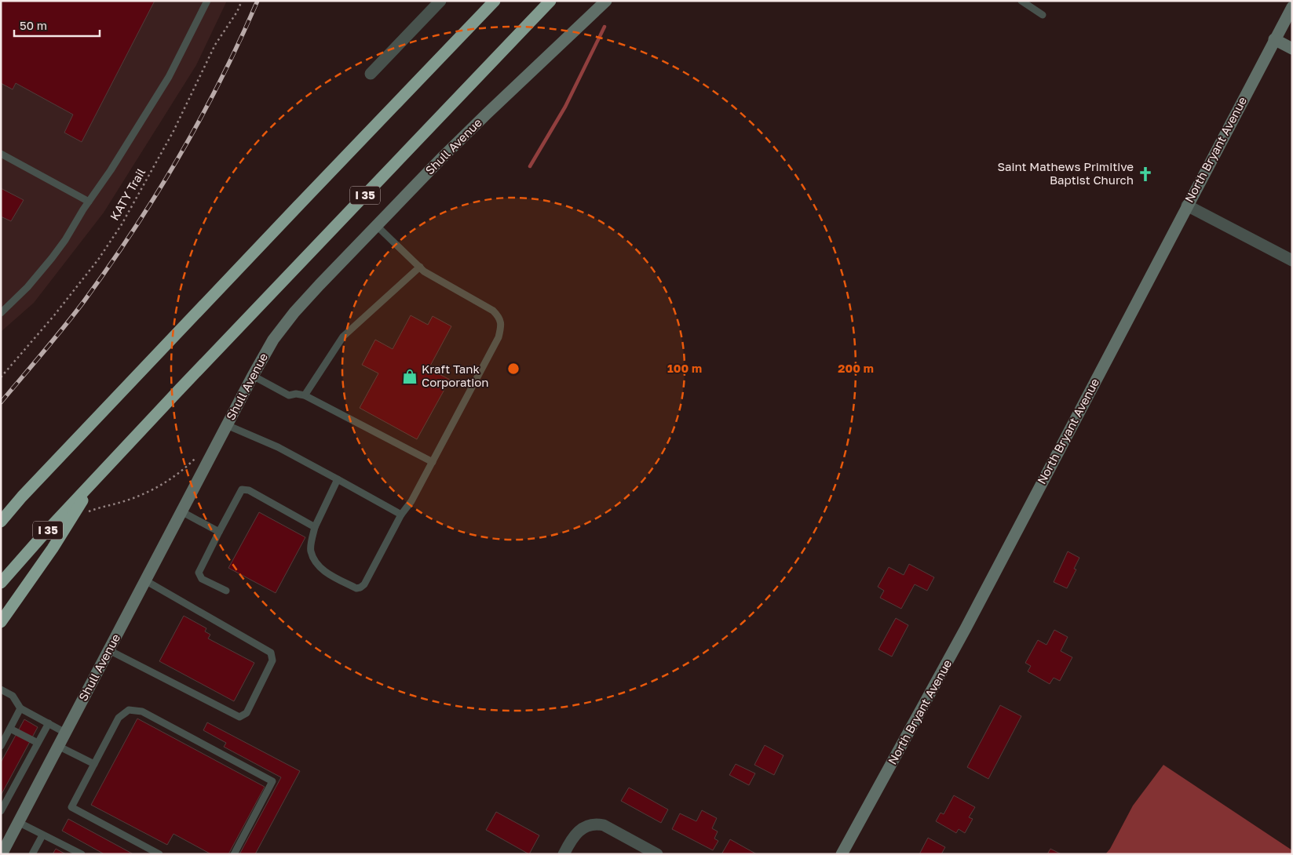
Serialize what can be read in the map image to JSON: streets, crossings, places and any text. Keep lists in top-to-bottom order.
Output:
{
  "streets": {
    "highway": ["I 35"],
    "street": ["Shull Avenue", "North Bryant Avenue"],
    "path": ["KATY Trail"]
  },
  "places": {
    "church": ["Saint Mathews Primitive Baptist Church"],
    "shop": ["Kraft Tank Corporation"]
  },
  "scale_bar": "50 m",
  "rings": ["100 m", "200 m"]
}
